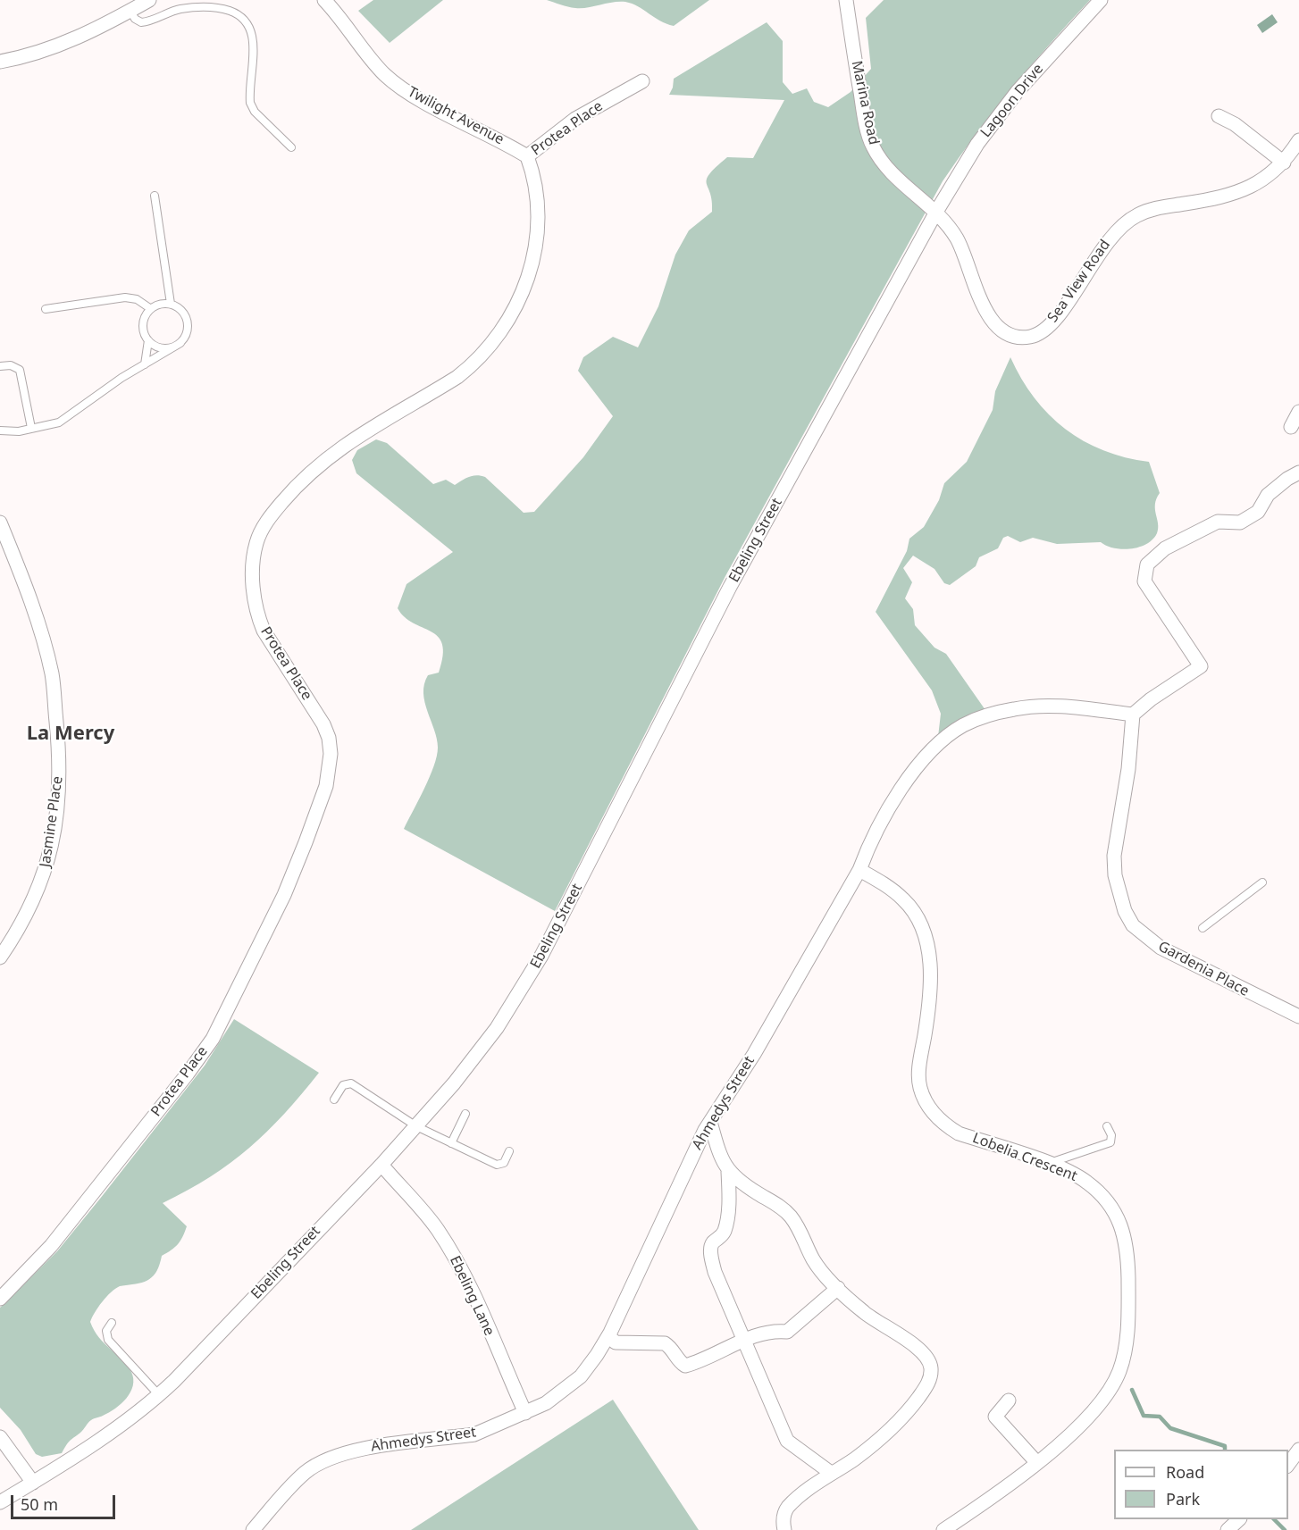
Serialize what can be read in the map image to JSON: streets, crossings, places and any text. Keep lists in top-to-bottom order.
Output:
{
  "streets": {
    "street": [
      "Lagoon Drive",
      "Marina Road",
      "Twilight Avenue",
      "Protea Place",
      "Sea View Road",
      "Ebeling Street",
      "Jasmine Place",
      "Gardenia Place",
      "Ahmedys Street",
      "Lobelia Crescent",
      "Ebeling Lane"
    ]
  },
  "crossings": [
    ["Lagoon Drive", "Marina Road"],
    ["Lagoon Drive", "Sea View Road"],
    ["Lagoon Drive", "Ebeling Street"],
    ["Marina Road", "Sea View Road"],
    ["Marina Road", "Ebeling Street"],
    ["Twilight Avenue", "Protea Place"],
    ["Sea View Road", "Ebeling Street"],
    ["Ebeling Street", "Ebeling Lane"],
    ["Gardenia Place", "Ahmedys Street"],
    ["Ahmedys Street", "Lobelia Crescent"],
    ["Ahmedys Street", "Ebeling Lane"]
  ],
  "districts": ["La Mercy"],
  "legend": ["Road", "Park"],
  "scale_bar": "50 m"
}
